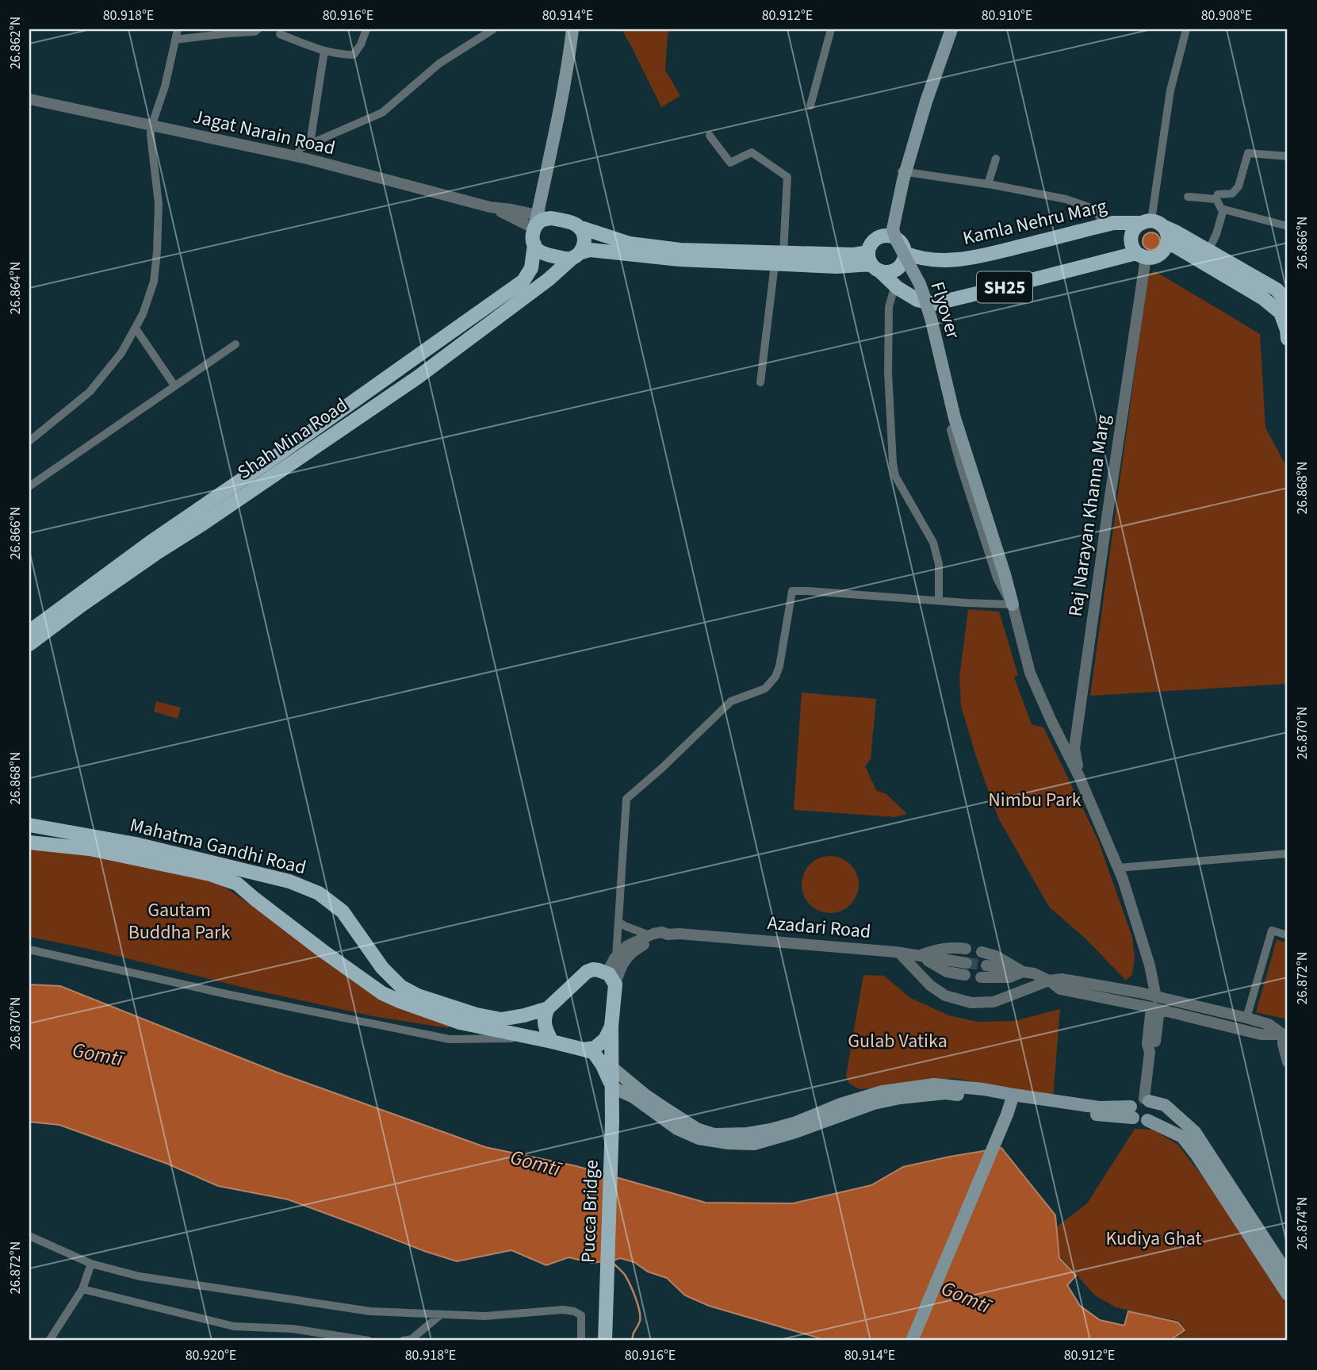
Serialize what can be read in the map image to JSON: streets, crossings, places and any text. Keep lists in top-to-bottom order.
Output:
{
  "streets": {
    "main road": [
      "Kamla Nehru Marg",
      "SH25",
      "Flyover",
      "Shah Mina Road",
      "Mahatma Gandhi Road",
      "Pucca Bridge"
    ],
    "street": ["Jagat Narain Road", "Raj Narayan Khanna Marg", "Azadari Road"]
  },
  "crossings": [
    ["Jagat Narain Road", "Shah Mina Road"],
    ["Kamla Nehru Marg", "SH25"],
    ["Kamla Nehru Marg", "Raj Narayan Khanna Marg"],
    ["SH25", "Raj Narayan Khanna Marg"],
    ["Mahatma Gandhi Road", "Pucca Bridge"]
  ],
  "water": ["Gomtī"],
  "parks": [
    "Nimbu Park",
    "Gautam Buddha Park",
    "Gulab Vatika",
    "Kudiya Ghat"
  ],
  "coordinates": [
    "80.918°E",
    "80.916°E",
    "80.914°E",
    "80.912°E",
    "80.910°E",
    "80.908°E",
    "26.862°N",
    "26.866°N",
    "26.864°N",
    "26.868°N",
    "26.870°N",
    "26.872°N",
    "26.874°N",
    "80.920°E"
  ]
}
